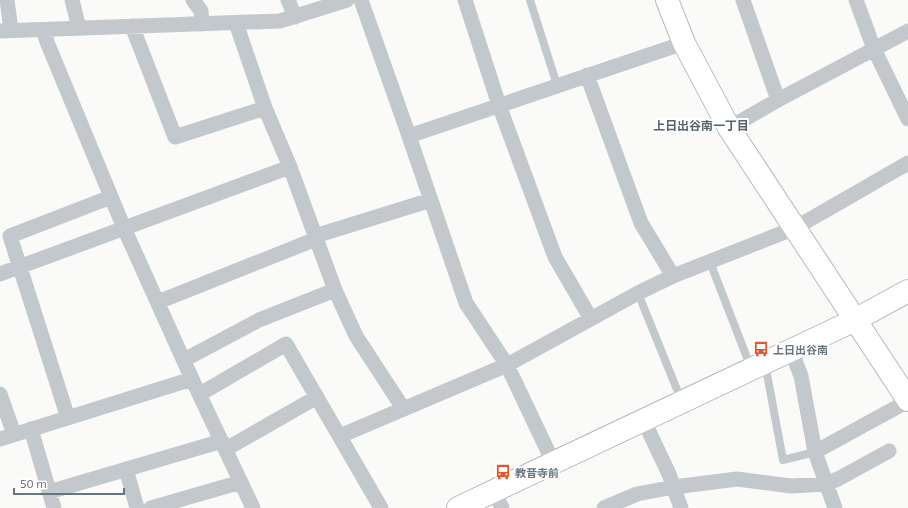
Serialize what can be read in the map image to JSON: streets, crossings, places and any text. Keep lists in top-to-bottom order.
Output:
{
  "districts": ["上日出谷南一丁目"],
  "places": {
    "bus stop": ["上日出谷南", "教音寺前"]
  },
  "scale_bar": "50 m"
}
